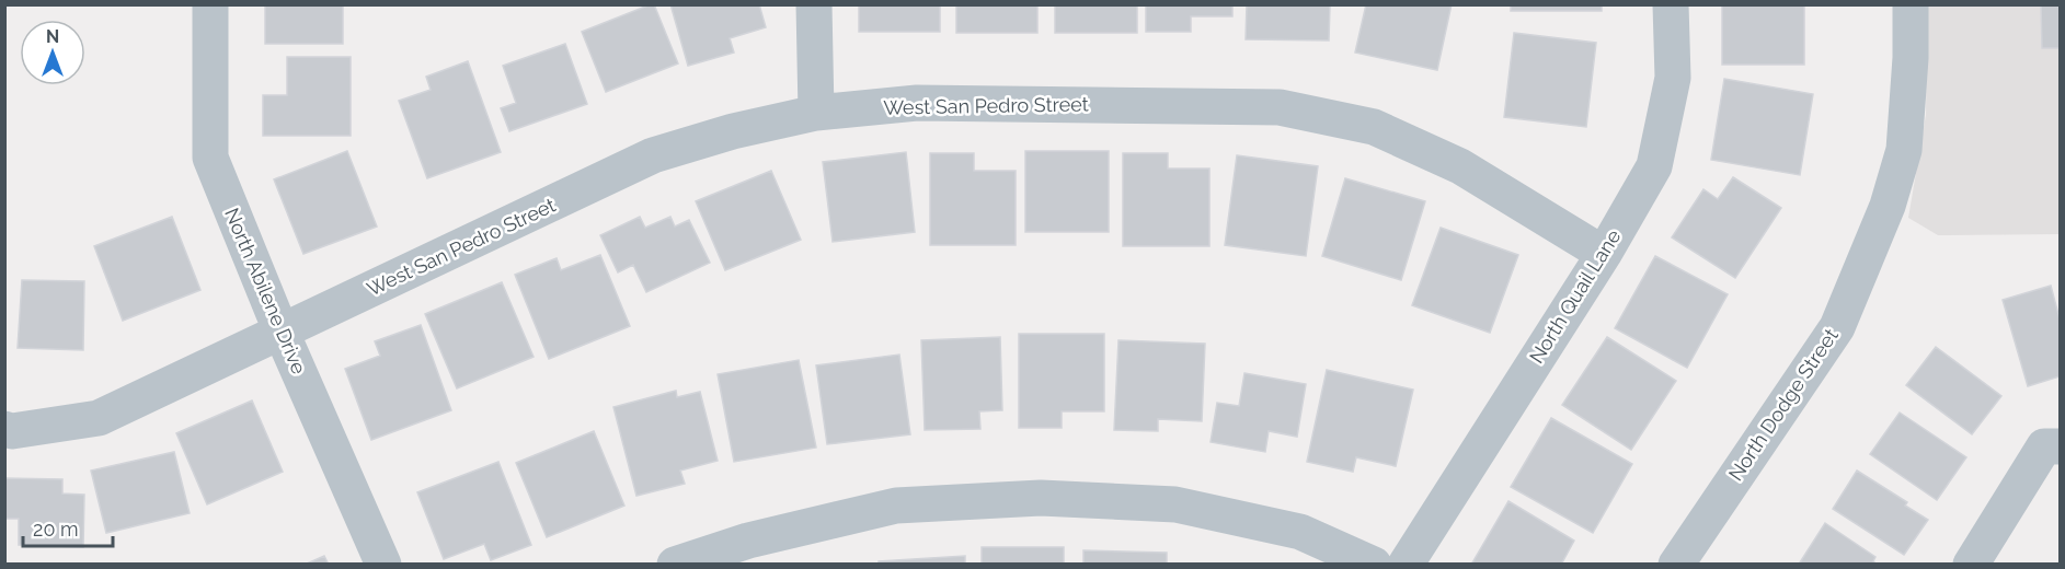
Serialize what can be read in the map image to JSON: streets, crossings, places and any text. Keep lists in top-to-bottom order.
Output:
{
  "streets": {
    "street": [
      "West San Pedro Street",
      "North Abilene Drive",
      "North Quail Lane",
      "North Dodge Street"
    ]
  },
  "crossings": [
    ["West San Pedro Street", "North Abilene Drive"],
    ["West San Pedro Street", "North Quail Lane"]
  ],
  "scale_bar": "20 m",
  "north": "top"
}
